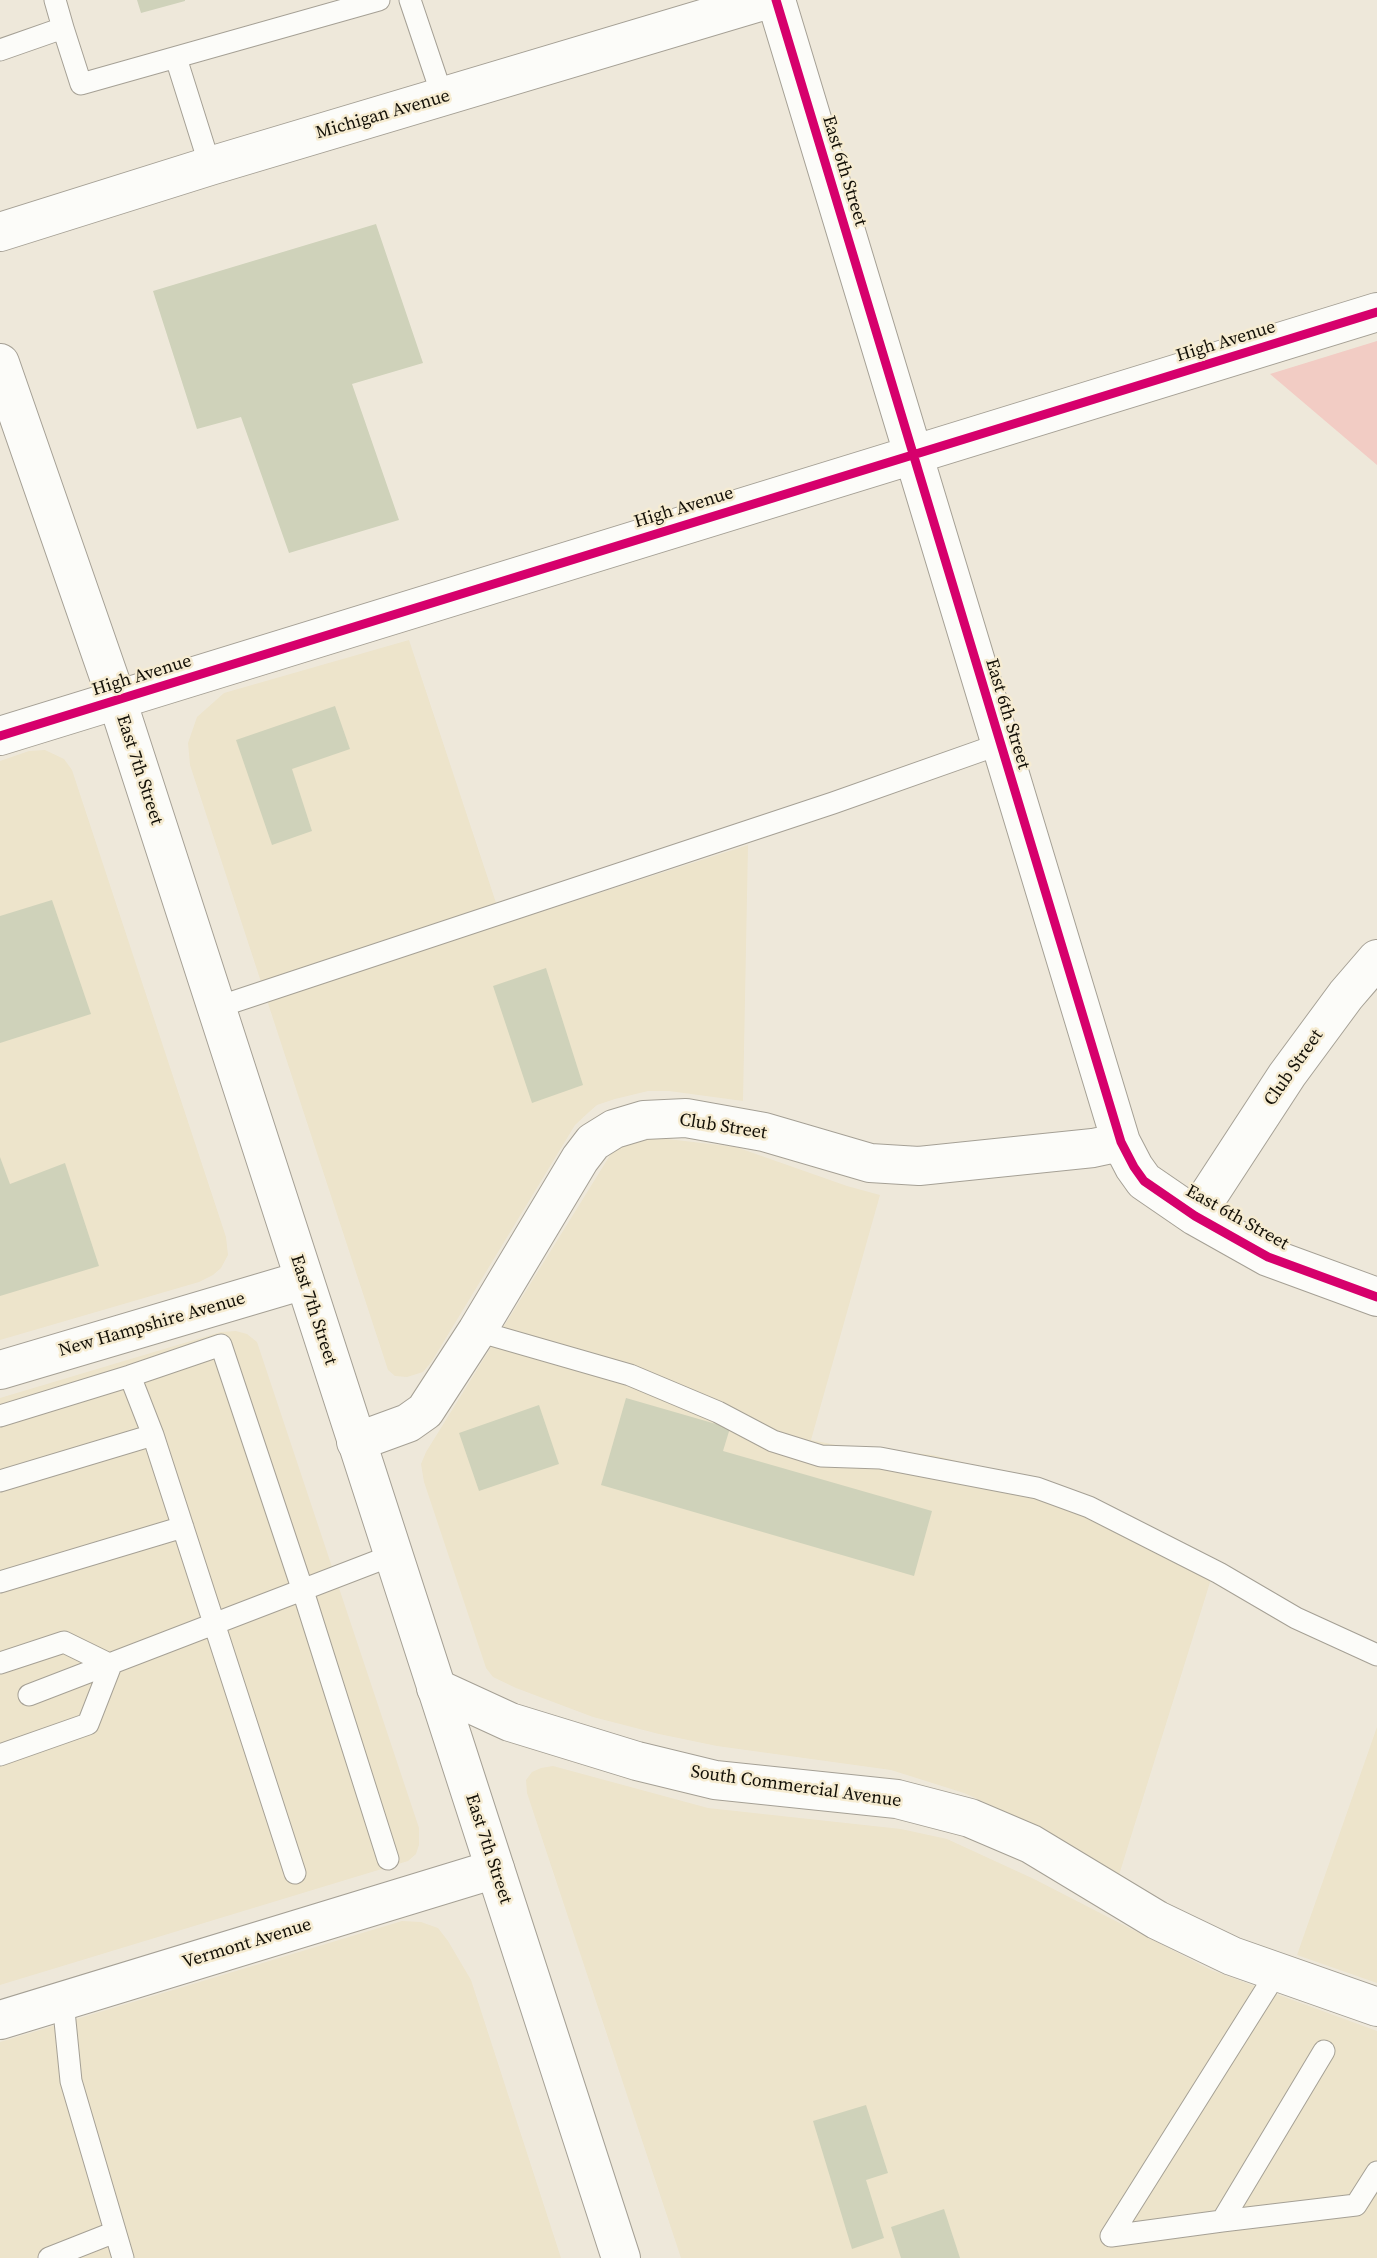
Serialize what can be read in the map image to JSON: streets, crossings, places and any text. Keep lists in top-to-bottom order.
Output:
{
  "streets": {
    "street": [
      "Michigan Avenue",
      "East 6th Street",
      "High Avenue",
      "East 7th Street",
      "Club Street",
      "New Hampshire Avenue",
      "South Commercial Avenue",
      "Vermont Avenue"
    ]
  },
  "crossings": [
    ["East 6th Street", "High Avenue"],
    ["East 6th Street", "Club Street"],
    ["High Avenue", "East 7th Street"],
    ["East 7th Street", "Club Street"],
    ["East 7th Street", "New Hampshire Avenue"],
    ["East 7th Street", "South Commercial Avenue"],
    ["East 7th Street", "Vermont Avenue"]
  ]
}
